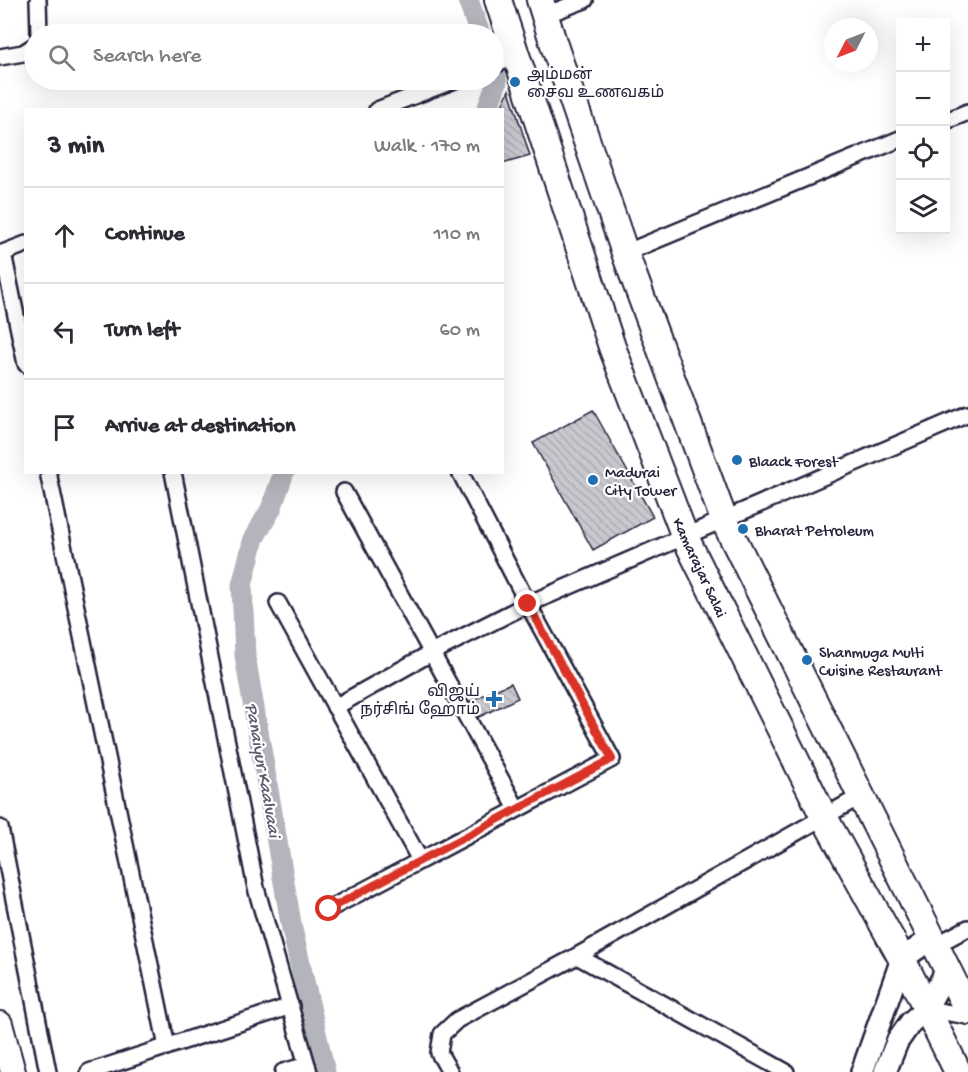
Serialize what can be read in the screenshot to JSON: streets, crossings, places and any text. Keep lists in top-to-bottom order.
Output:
{
  "streets": {
    "highway": ["Kamarajar Salai"]
  },
  "water": ["Panaiyur Kaalvaai"],
  "places": {
    "other": [
      "அம்மன் சைவ உணவகம்",
      "Blaack Forest",
      "Madurai City Tower",
      "Bharat Petroleum",
      "Shanmuga Multi Cuisine Restaurant"
    ],
    "health": ["விஜய் நர்சிங் ஹோம்"]
  },
  "north": "bottom left",
  "page": {
    "map_buttons": ["+", "−"],
    "search": "Search here",
    "heading": ["3 min", "Walk · 170 m"],
    "list": [
      ["Continue", "110 m"],
      ["Turn left", "60 m"],
      "Arrive at destination"
    ]
  }
}
